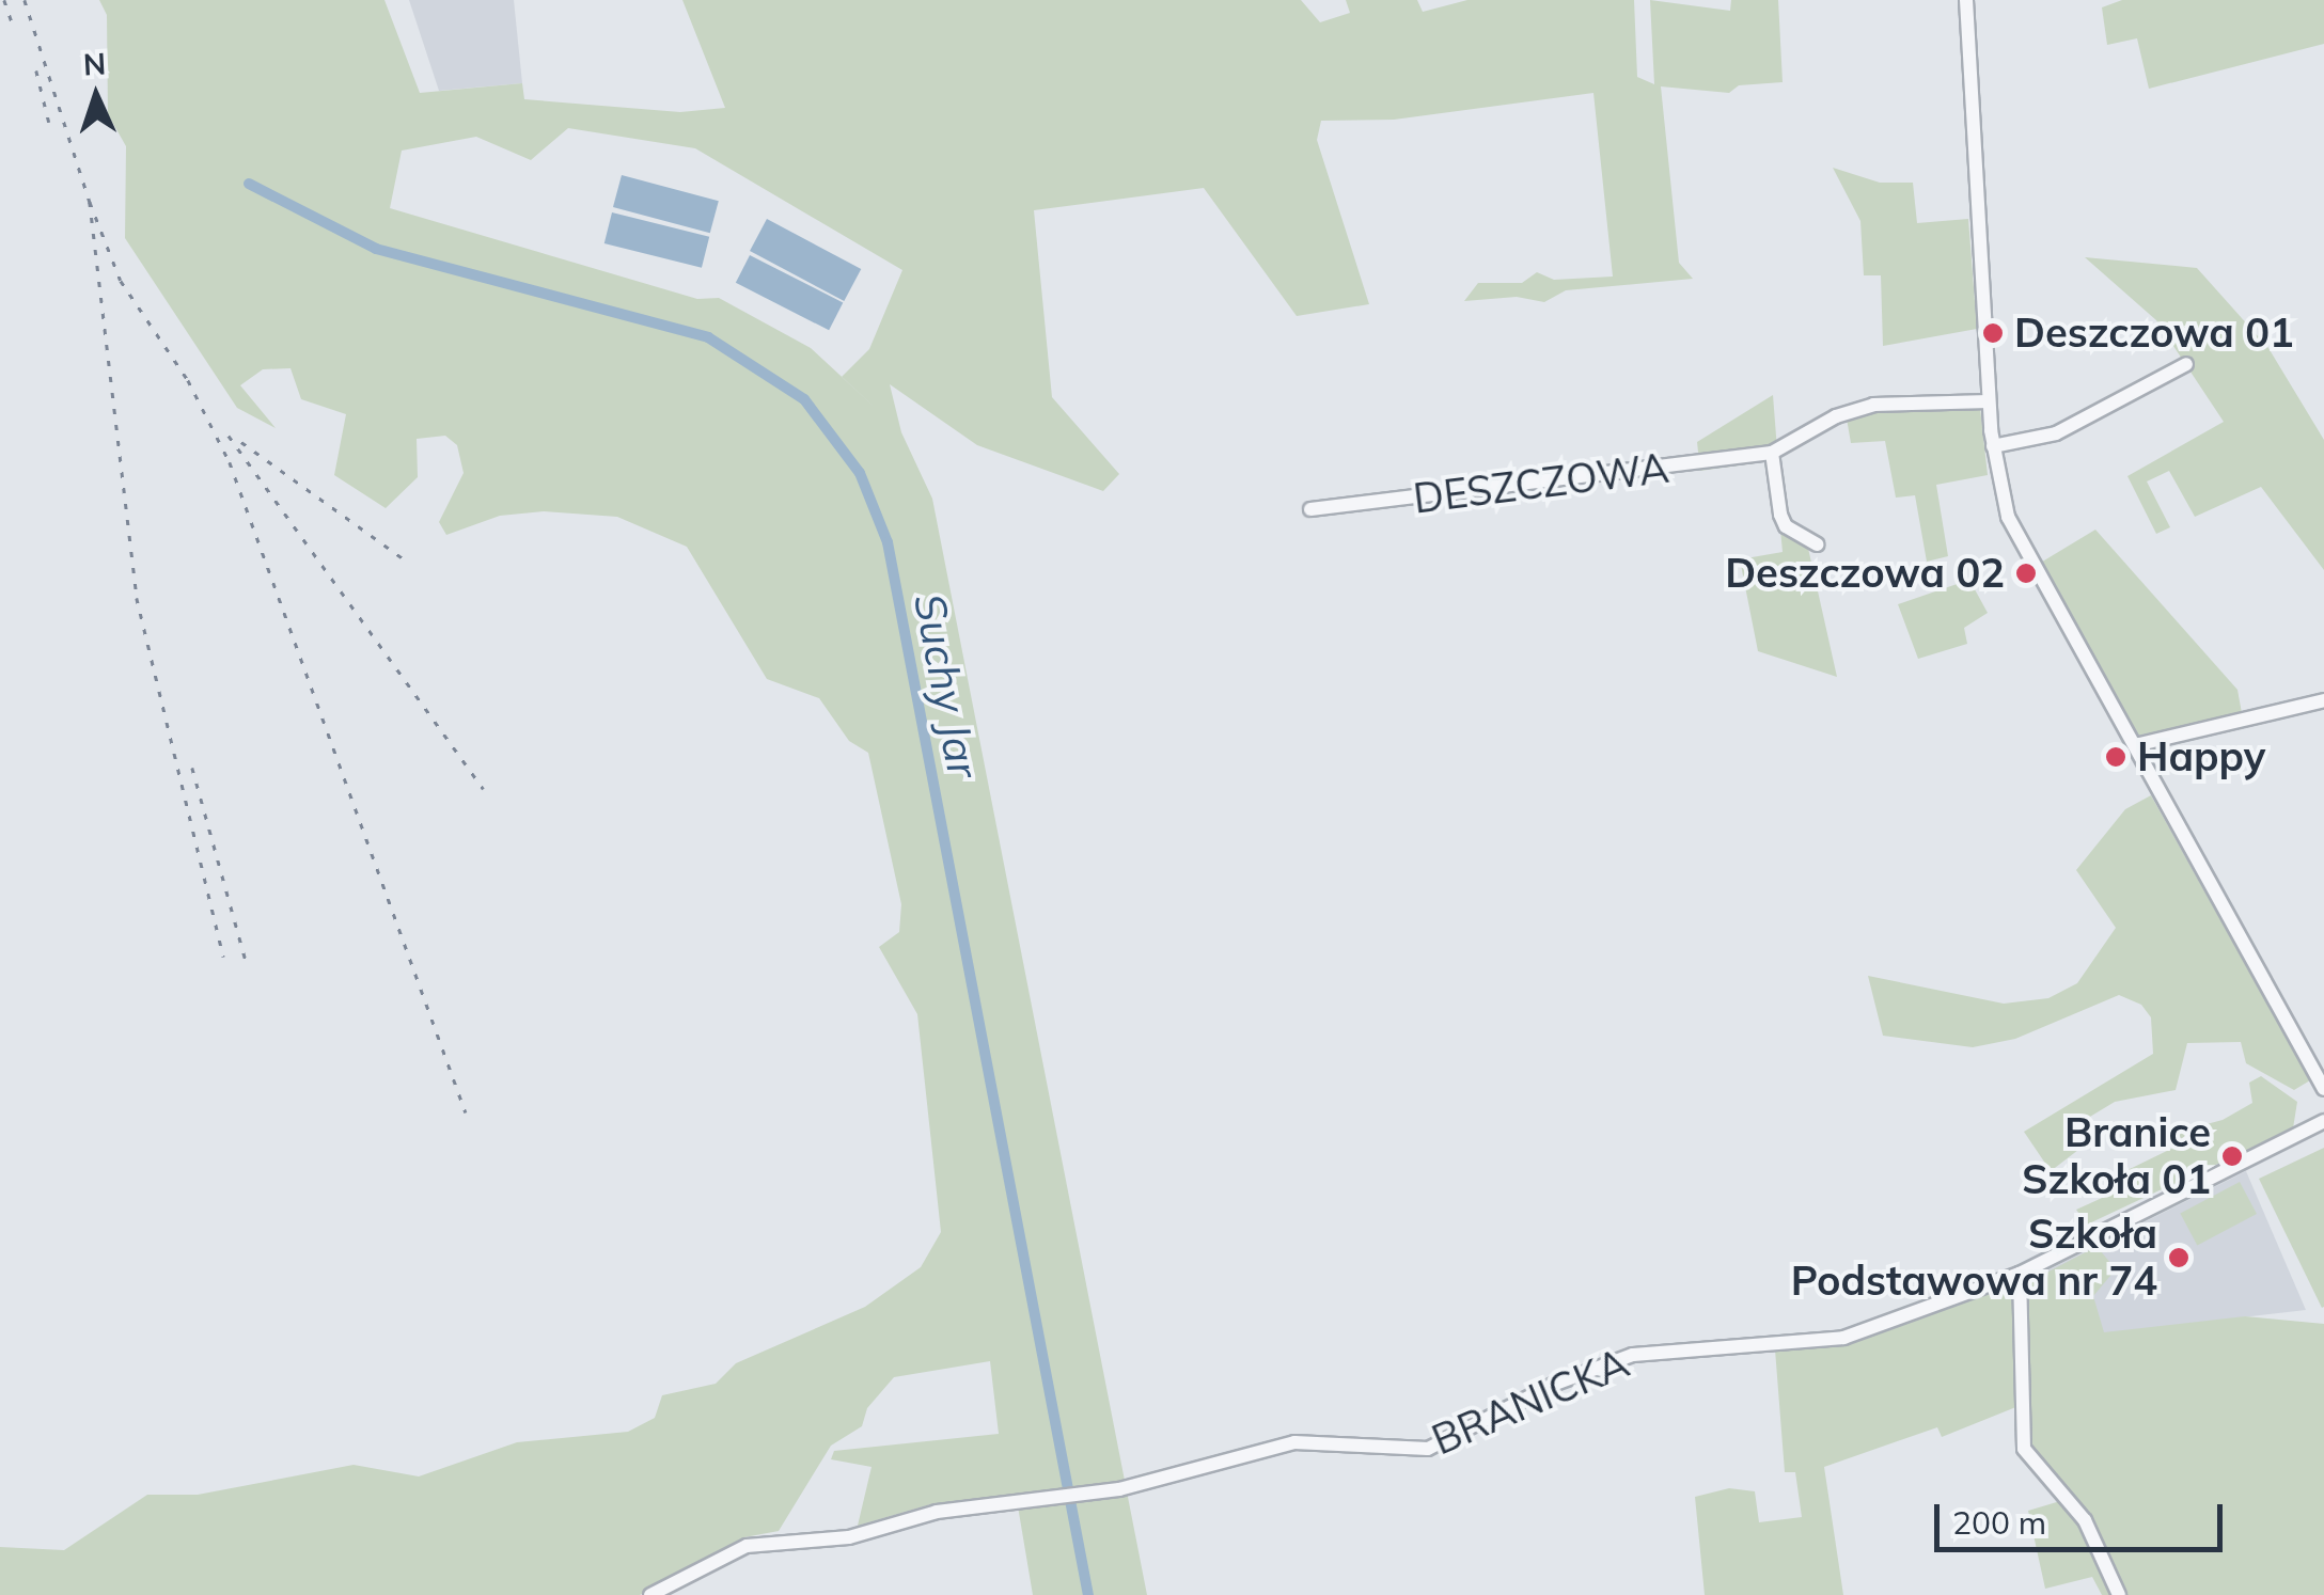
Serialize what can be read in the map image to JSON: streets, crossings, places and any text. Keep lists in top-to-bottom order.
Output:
{
  "streets": {
    "street": ["DESZCZOWA", "BRANICKA"]
  },
  "water": ["Suchy Jar"],
  "places": [
    "Deszczowa 01",
    "Deszczowa 02",
    "Happy",
    "Branice Szkoła 01",
    "Szkoła Podstawowa nr 74"
  ],
  "scale_bar": "200 m",
  "north": "top"
}
